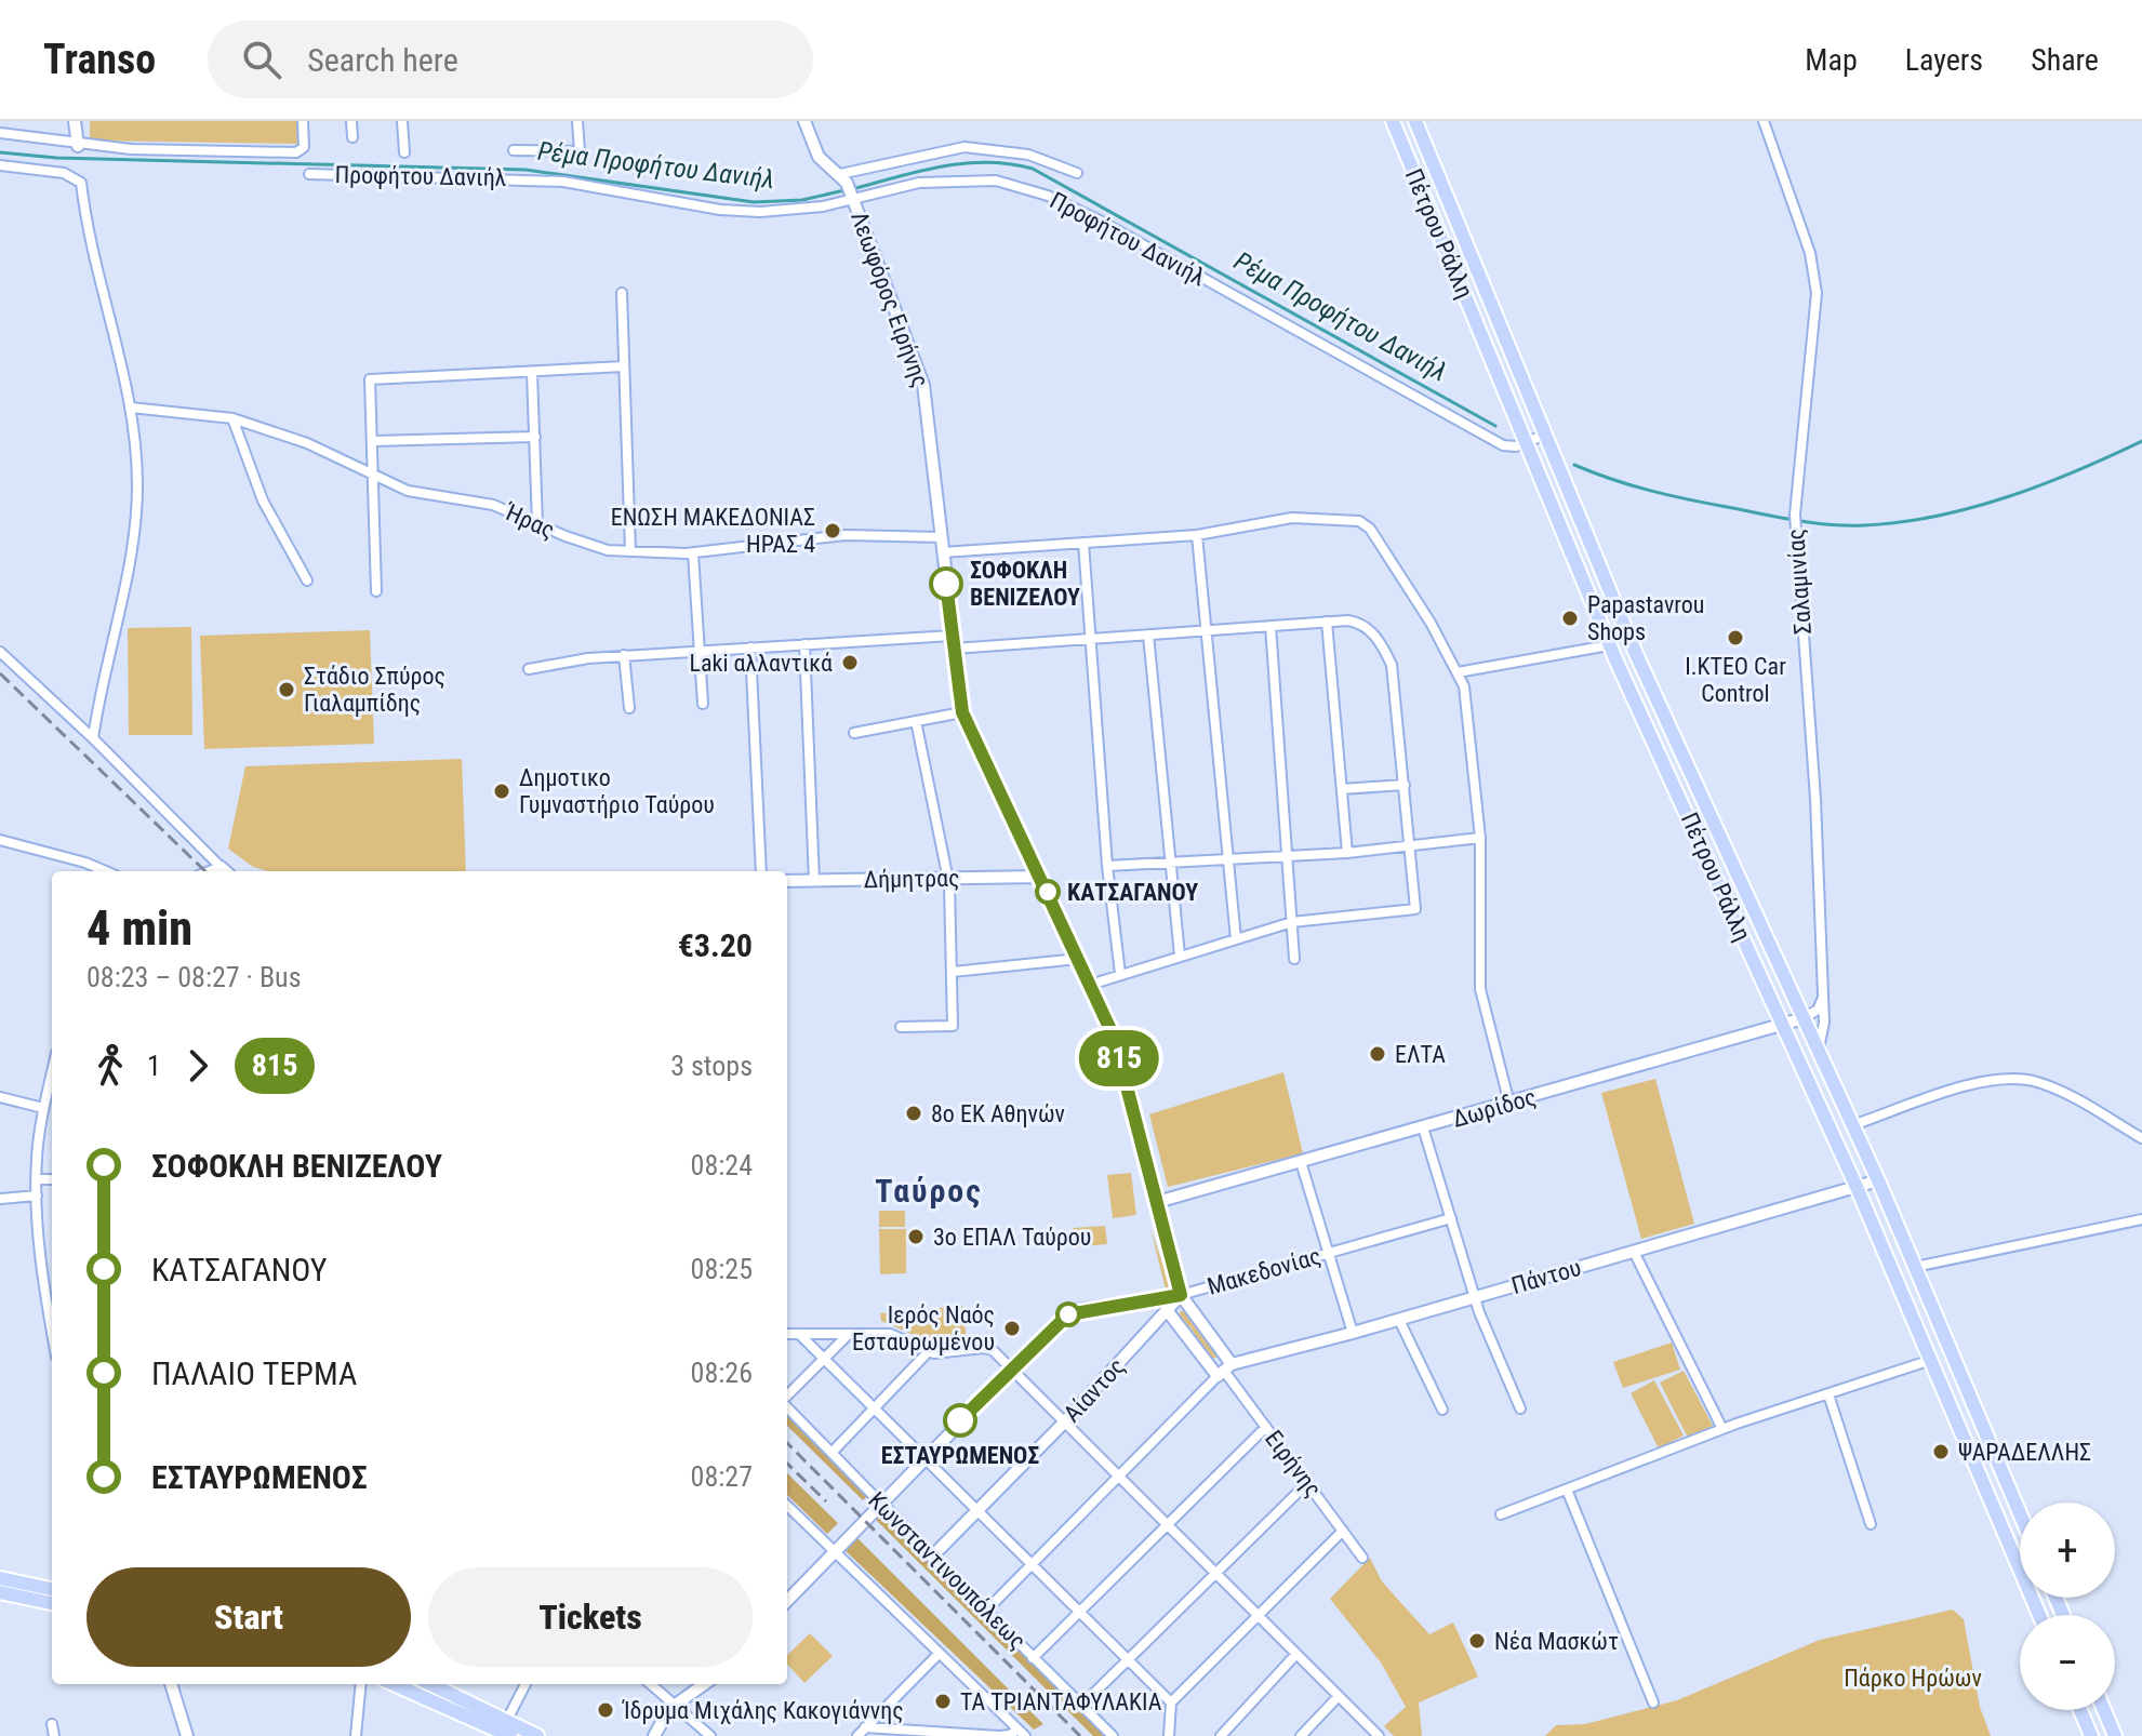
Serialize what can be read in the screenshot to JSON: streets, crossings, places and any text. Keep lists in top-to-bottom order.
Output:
{
  "streets": {
    "main road": ["Πέτρου Ράλλη"],
    "street": [
      "Προφήτου Δανιήλ",
      "Λεωφόρος Ειρήνης",
      "Ήρας",
      "Σαλαμινίας",
      "Δήμητρας",
      "Δωρίδος",
      "Μακεδονίας",
      "Πάντου",
      "Αίαντος",
      "Ειρήνης",
      "Κωνσταντινουπόλεως"
    ]
  },
  "crossings": [
    ["Προφήτου Δανιήλ", "Πέτρου Ράλλη"],
    ["Προφήτου Δανιήλ", "Λεωφόρος Ειρήνης"],
    ["Πέτρου Ράλλη", "Σαλαμινίας"],
    ["Πέτρου Ράλλη", "Δωρίδος"],
    ["Πέτρου Ράλλη", "Πάντου"],
    ["Λεωφόρος Ειρήνης", "Ήρας"],
    ["Λεωφόρος Ειρήνης", "Δήμητρας"],
    ["Λεωφόρος Ειρήνης", "Δωρίδος"],
    ["Λεωφόρος Ειρήνης", "Μακεδονίας"],
    ["Λεωφόρος Ειρήνης", "Αίαντος"],
    ["Λεωφόρος Ειρήνης", "Ειρήνης"],
    ["Σαλαμινίας", "Δωρίδος"],
    ["Μακεδονίας", "Αίαντος"],
    ["Μακεδονίας", "Ειρήνης"],
    ["Μακεδονίας", "Κωνσταντινουπόλεως"],
    ["Πάντου", "Ειρήνης"],
    ["Αίαντος", "Ειρήνης"],
    ["Αίαντος", "Κωνσταντινουπόλεως"]
  ],
  "districts": ["Ταύρος"],
  "water": ["Ρέμα Προφήτου Δανιήλ"],
  "parks": ["Πάρκο Ηρώων"],
  "places": [
    "ΕΝΩΣΗ ΜΑΚΕΔΟΝΙΑΣ ΗΡΑΣ 4",
    "ΣΟΦΟΚΛΗ ΒΕΝΙΖΕΛΟΥ",
    "Papastavrou Shops",
    "Ι.ΚΤΕΟ Car Control",
    "Laki αλλαντικά",
    "Στάδιο Σπύρος Γιαλαμπίδης",
    "Δημοτικο Γυμναστήριο Ταύρου",
    "ΚΑΤΣΑΓΑΝΟΥ",
    "ΕΛΤΑ",
    "8ο ΕΚ Αθηνών",
    "3ο ΕΠΑΛ Ταύρου",
    "Ιερός Ναός Εσταυρωμένου",
    "ΕΣΤΑΥΡΩΜΕΝΟΣ",
    "ΨΑΡΑΔΕΛΛΗΣ",
    "Νέα Μασκώτ",
    "ΤΑ ΤΡΙΑΝΤΑΦΥΛΑΚΙΑ",
    "Ίδρυμα Μιχάλης Κακογιάννης"
  ],
  "lines": ["bus line 815"],
  "page": {
    "header": "Transo",
    "search": "Search here",
    "nav": ["Map", "Layers", "Share"],
    "on_map": "815",
    "heading": ["4 min", "08:23 – 08:27 · Bus", "€3.20"],
    "legs": ["1", "815", "3 stops"],
    "list": [
      {
        "name": "ΣΟΦΟΚΛΗ ΒΕΝΙΖΕΛΟΥ",
        "value": "08:24"
      },
      {
        "name": "ΚΑΤΣΑΓΑΝΟΥ",
        "value": "08:25"
      },
      {
        "name": "ΠΑΛΑΙΟ ΤΕΡΜΑ",
        "value": "08:26"
      },
      {
        "name": "ΕΣΤΑΥΡΩΜΕΝΟΣ",
        "value": "08:27"
      }
    ],
    "map_buttons": ["+", "−"],
    "buttons": ["Start", "Tickets"]
  }
}
